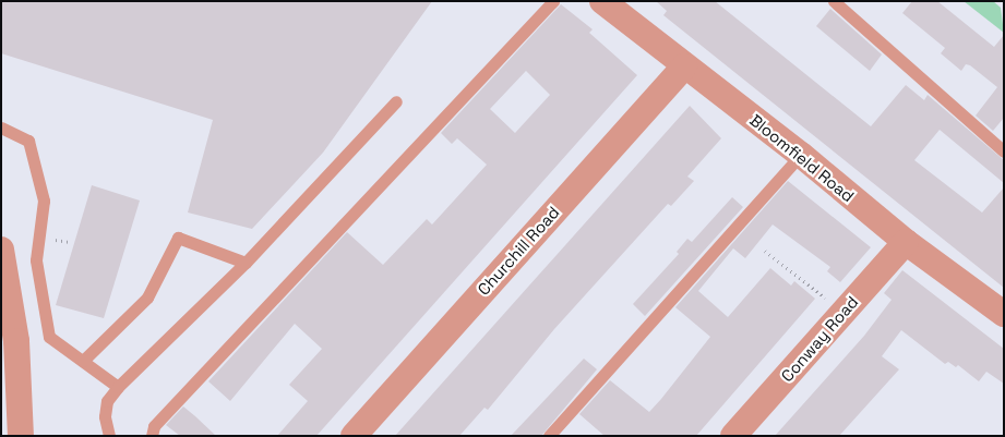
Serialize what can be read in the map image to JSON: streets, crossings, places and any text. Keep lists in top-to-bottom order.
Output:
{
  "streets": {
    "street": ["Bloomfield Road", "Churchill Road", "Conway Road"]
  },
  "crossings": [
    ["Bloomfield Road", "Churchill Road"],
    ["Bloomfield Road", "Conway Road"]
  ]
}
